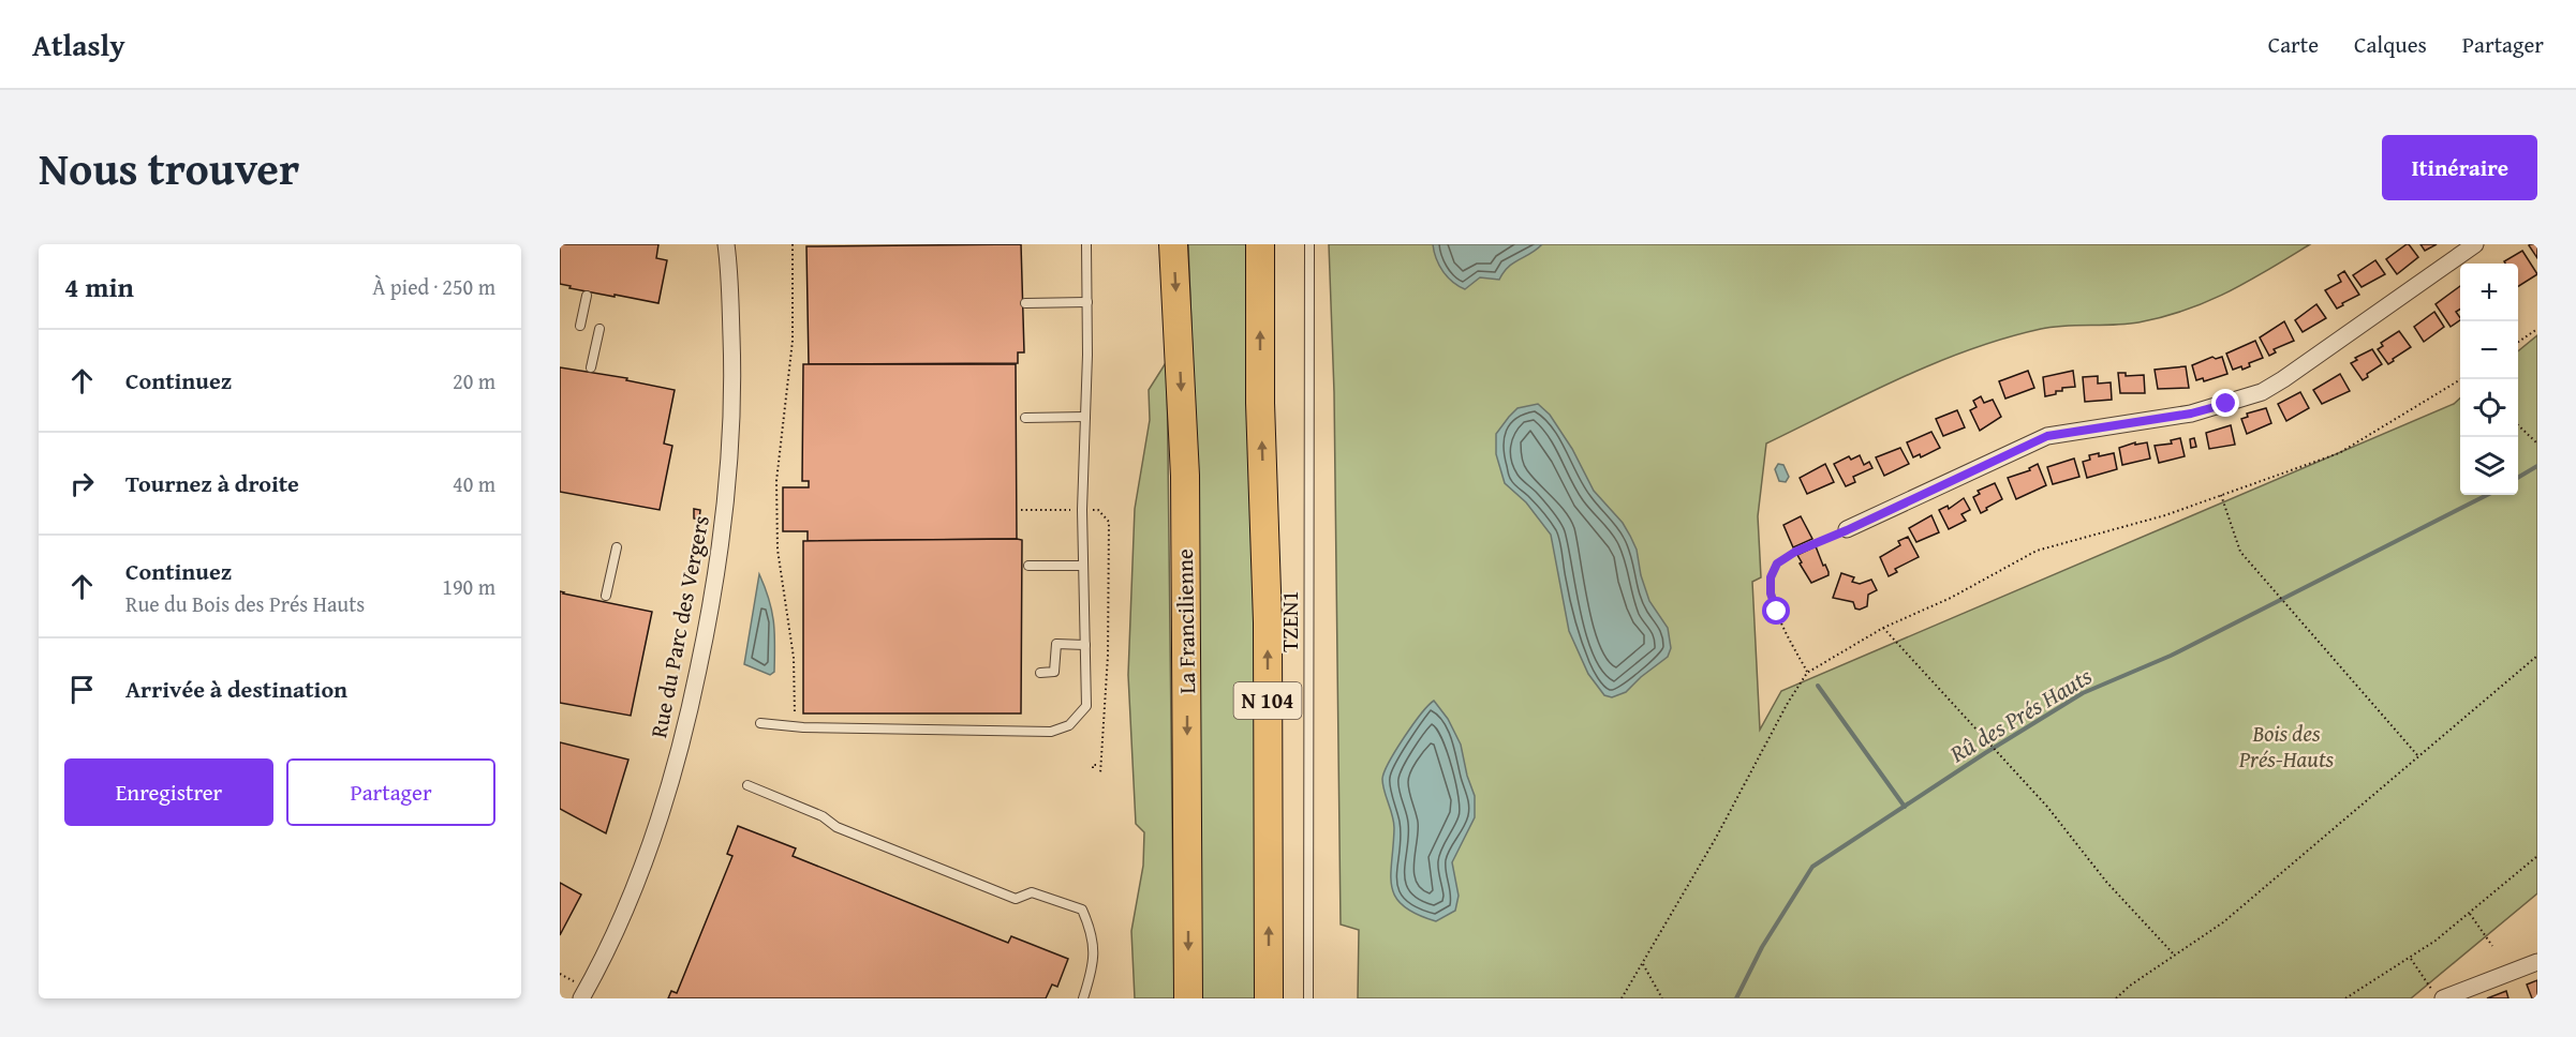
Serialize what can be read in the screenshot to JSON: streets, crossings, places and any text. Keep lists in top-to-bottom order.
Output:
{
  "streets": {
    "highway": ["La Francilienne", "N 104"],
    "street": ["Rue du Parc des Vergers"],
    "lane": ["TZEN1"]
  },
  "water": ["Rû des Prés Hauts"],
  "parks": ["Bois des Prés-Hauts"],
  "page": {
    "header": "Atlasly",
    "nav": ["Carte", "Calques", "Partager"],
    "title": "Nous trouver",
    "buttons": [
      "Itinéraire",
      ["Enregistrer", "Partager"]
    ],
    "heading": ["4 min", "À pied · 250 m"],
    "map_buttons": ["+", "−"],
    "list": [
      ["Continuez", "20 m"],
      ["Tournez à droite", "40 m"],
      ["Continuez", "Rue du Bois des Prés Hauts", "190 m"],
      "Arrivée à destination"
    ]
  }
}
